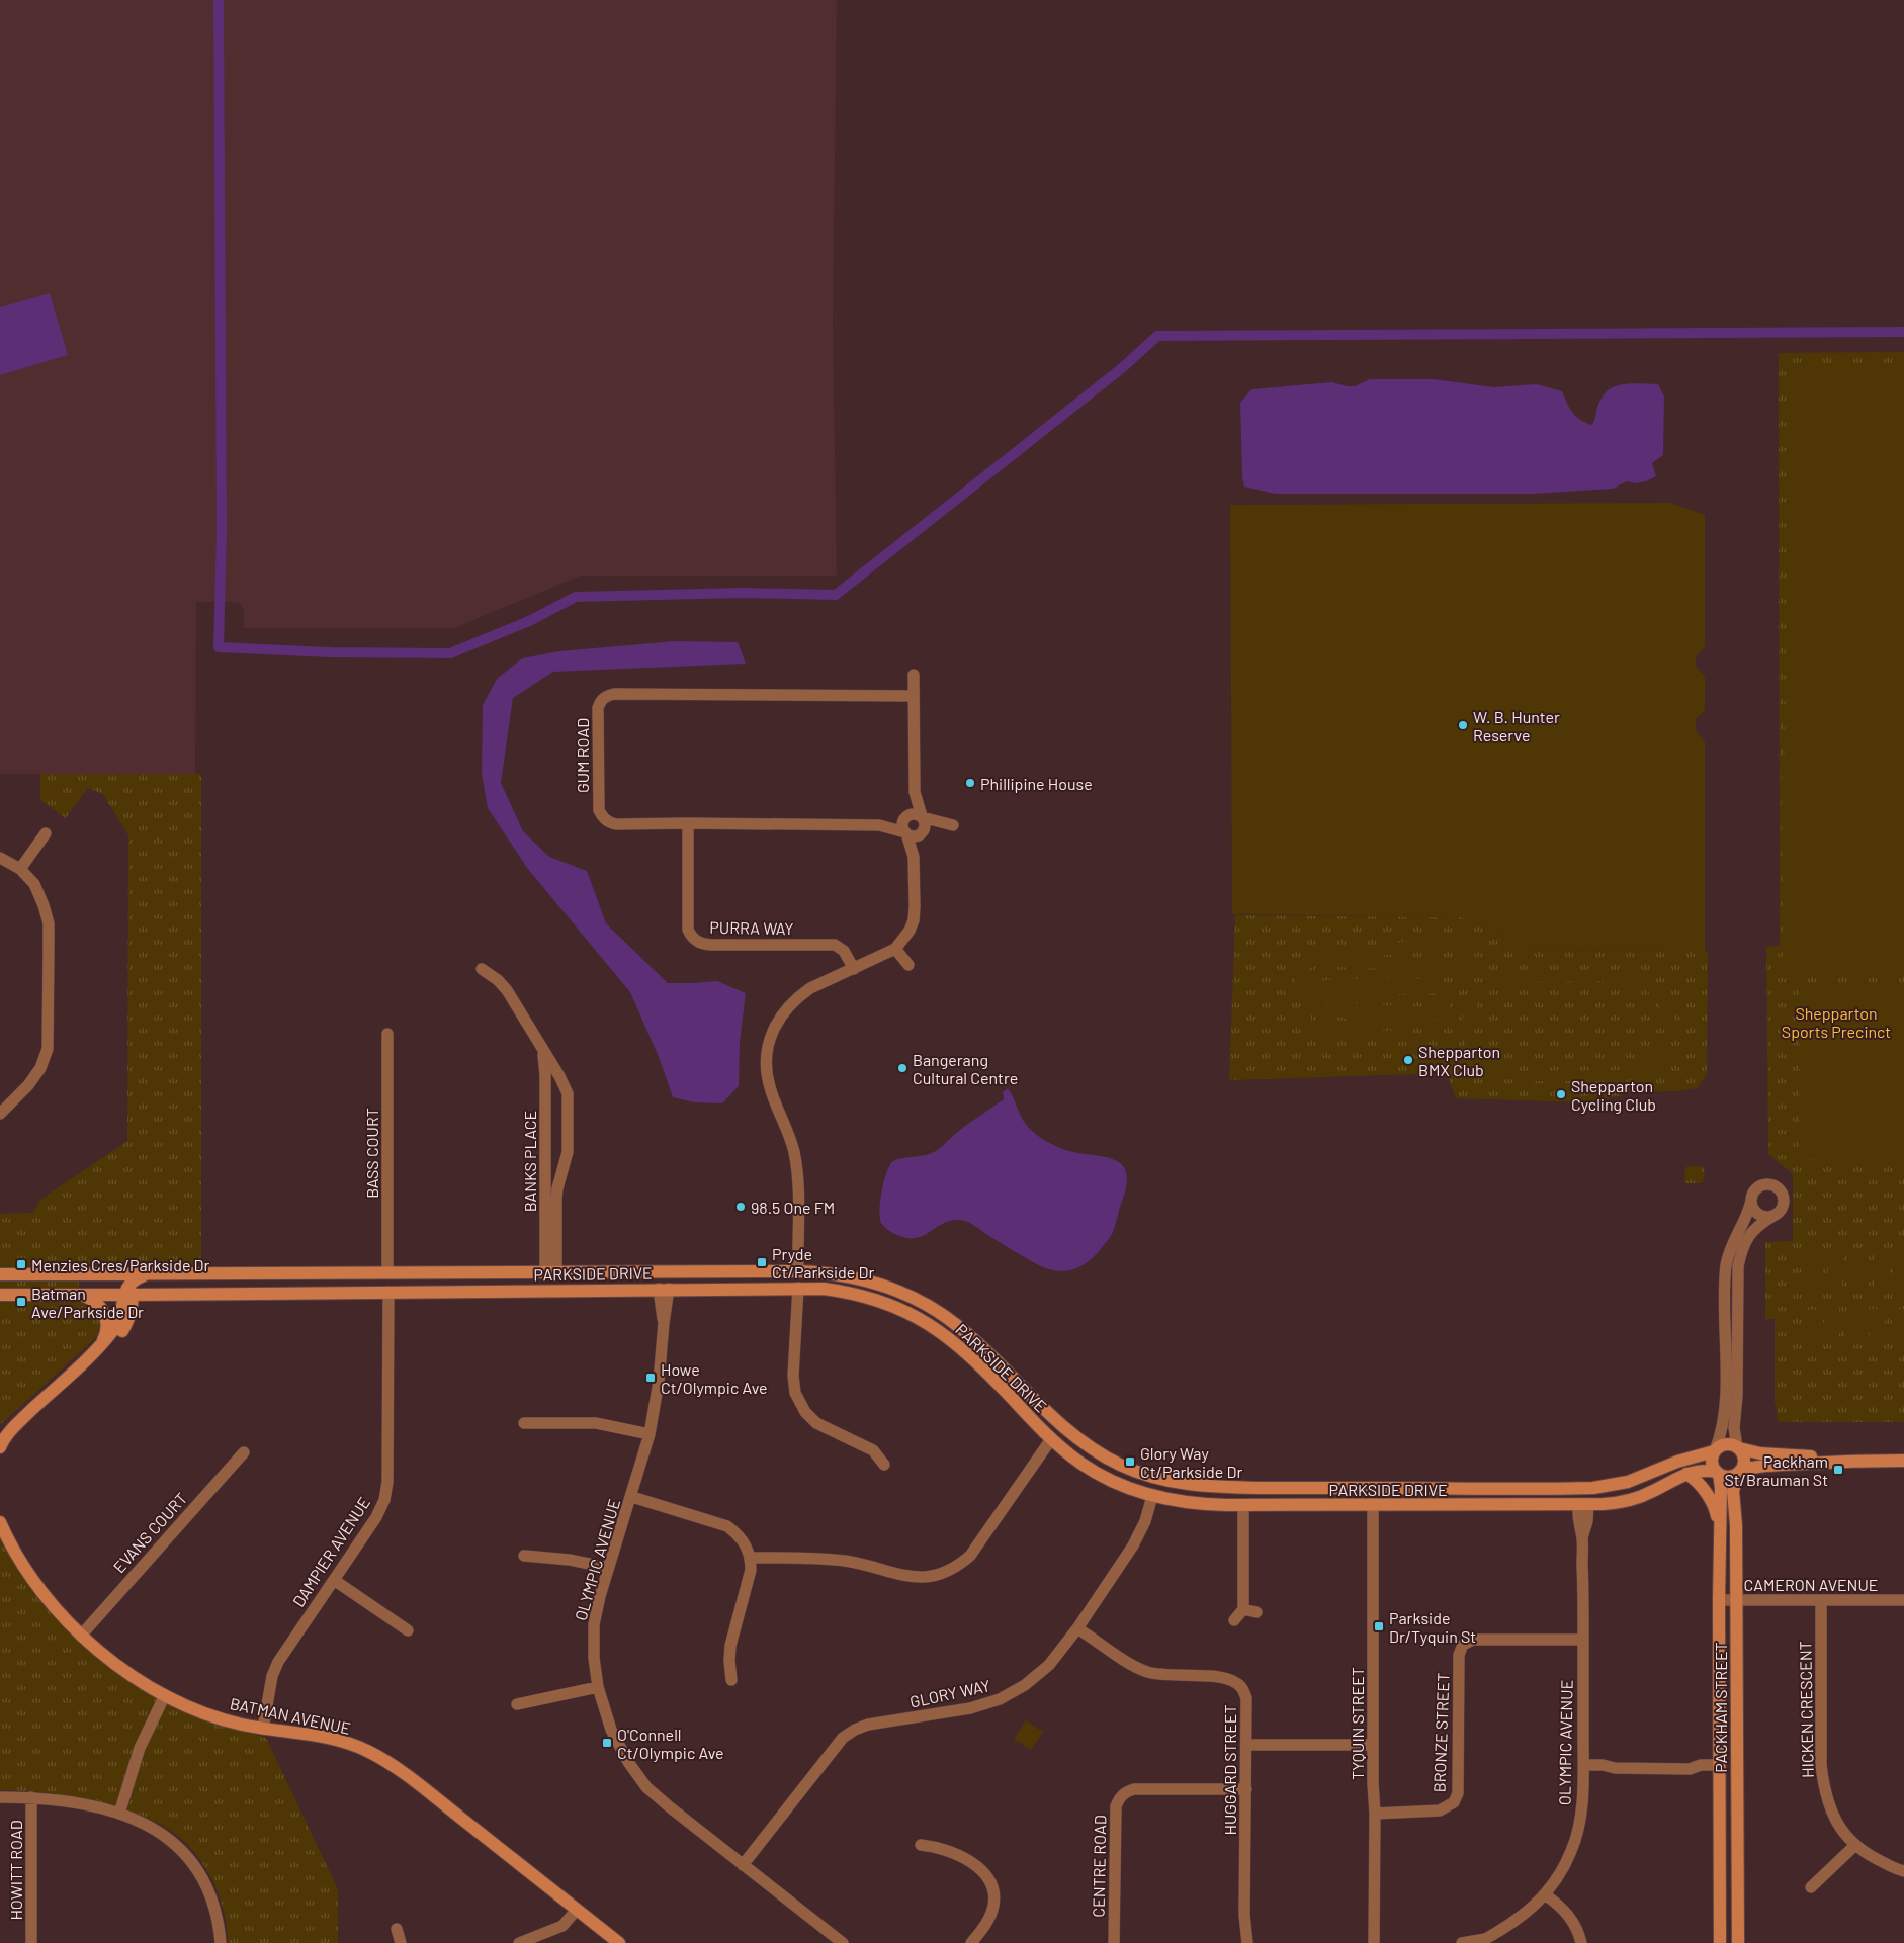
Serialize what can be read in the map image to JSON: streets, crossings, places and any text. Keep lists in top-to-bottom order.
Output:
{
  "streets": {
    "street": [
      "GUM ROAD",
      "PURRA WAY",
      "BASS COURT",
      "BANKS PLACE",
      "PARKSIDE DRIVE",
      "EVANS COURT",
      "DAMPIER AVENUE",
      "OLYMPIC AVENUE",
      "CAMERON AVENUE",
      "GLORY WAY",
      "PACKHAM STREET",
      "HICKEN CRESCENT",
      "BATMAN AVENUE",
      "TYQUIN STREET",
      "BRONZE STREET",
      "HUGGARD STREET",
      "CENTRE ROAD",
      "HOWITT ROAD"
    ]
  },
  "crossings": [
    ["GUM ROAD", "PURRA WAY"],
    ["BASS COURT", "PARKSIDE DRIVE"],
    ["BANKS PLACE", "PARKSIDE DRIVE"],
    ["PARKSIDE DRIVE", "DAMPIER AVENUE"],
    ["PARKSIDE DRIVE", "OLYMPIC AVENUE"],
    ["PARKSIDE DRIVE", "GLORY WAY"],
    ["PARKSIDE DRIVE", "PACKHAM STREET"],
    ["PARKSIDE DRIVE", "TYQUIN STREET"],
    ["EVANS COURT", "BATMAN AVENUE"],
    ["DAMPIER AVENUE", "BATMAN AVENUE"],
    ["OLYMPIC AVENUE", "GLORY WAY"],
    ["OLYMPIC AVENUE", "BRONZE STREET"],
    ["CAMERON AVENUE", "PACKHAM STREET"],
    ["CAMERON AVENUE", "HICKEN CRESCENT"],
    ["GLORY WAY", "HUGGARD STREET"],
    ["TYQUIN STREET", "BRONZE STREET"],
    ["HUGGARD STREET", "CENTRE ROAD"]
  ],
  "parks": ["Shepparton Sports Precinct"],
  "places": {
    "other": [
      "W. B. Hunter Reserve",
      "Phillipine House",
      "Shepparton BMX Club",
      "Bangerang Cultural Centre",
      "Shepparton Cycling Club",
      "98.5 One FM"
    ],
    "transit": [
      "Pryde Ct/Parkside Dr",
      "Menzies Cres/Parkside Dr",
      "Batman Ave/Parkside Dr",
      "Howe Ct/Olympic Ave",
      "Glory Way Ct/Parkside Dr",
      "Packham St/Brauman St",
      "Parkside Dr/Tyquin St",
      "O'Connell Ct/Olympic Ave"
    ]
  }
}
